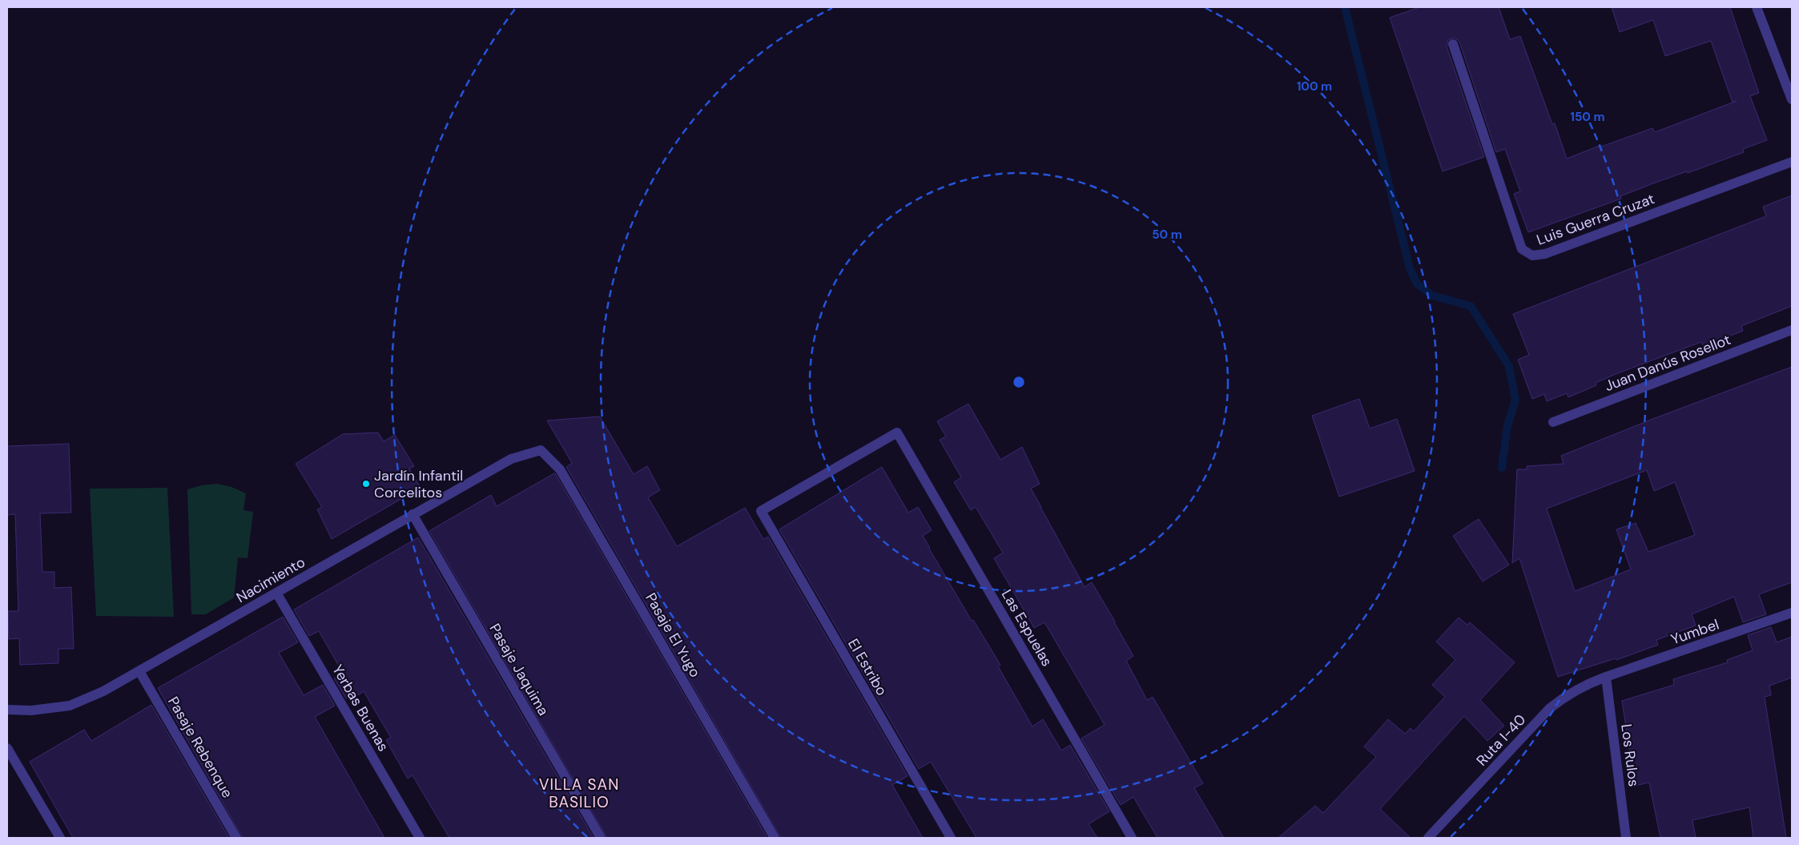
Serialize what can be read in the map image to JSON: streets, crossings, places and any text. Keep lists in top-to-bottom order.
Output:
{
  "streets": {
    "street": [
      "Luis Guerra Cruzat",
      "Juan Danús Rosellot",
      "Nacimiento",
      "Las Espuelas",
      "Yumbel",
      "Pasaje El Yugo",
      "El Estribo",
      "Pasaje Jaquima",
      "Yerbas Buenas",
      "Ruta I-40",
      "Pasaje Rebenque",
      "Los Rulos"
    ]
  },
  "crossings": [
    ["Nacimiento", "Pasaje El Yugo"],
    ["Nacimiento", "Pasaje Jaquima"],
    ["Nacimiento", "Yerbas Buenas"],
    ["Nacimiento", "Pasaje Rebenque"],
    ["Las Espuelas", "El Estribo"],
    ["Yumbel", "Ruta I-40"],
    ["Yumbel", "Los Rulos"],
    ["Ruta I-40", "Los Rulos"]
  ],
  "districts": ["VILLA SAN BASILIO"],
  "places": ["Jardín Infantil Corcelitos"],
  "rings": ["100 m", "150 m", "50 m"]
}
